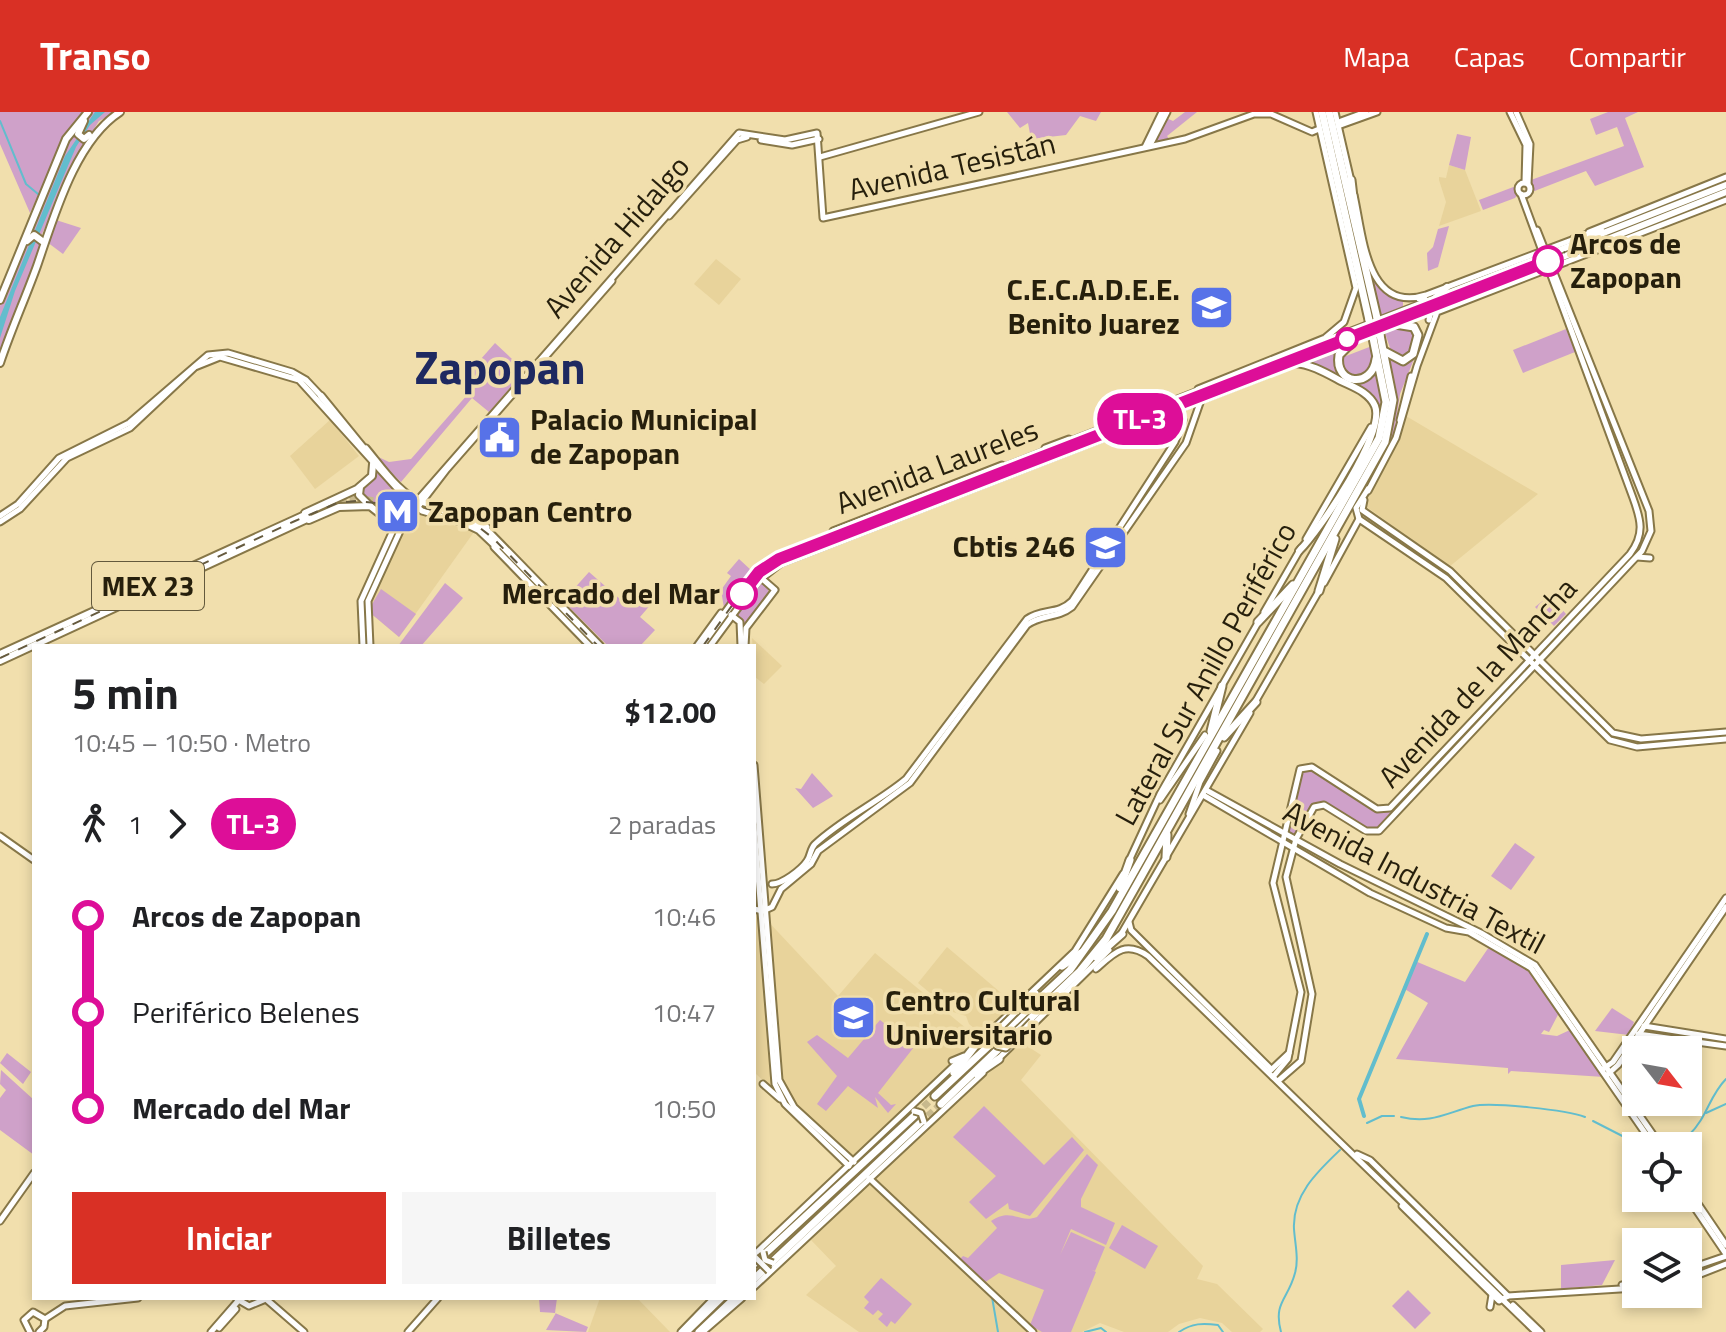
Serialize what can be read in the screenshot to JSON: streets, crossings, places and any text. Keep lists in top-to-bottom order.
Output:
{
  "streets": {
    "main road": [
      "Avenida Tesistán",
      "Avenida Hidalgo",
      "Avenida Laureles",
      "MEX 23",
      "Lateral Sur Anillo Periférico",
      "Avenida de la Mancha",
      "Avenida Industria Textil"
    ]
  },
  "crossings": [
    ["Avenida Tesistán", "Avenida Hidalgo"],
    ["Avenida de la Mancha", "Avenida Industria Textil"]
  ],
  "districts": ["Zapopan"],
  "places": {
    "other": ["Arcos de Zapopan", "Mercado del Mar"],
    "school or university": ["C.E.C.A.D.E.E. Benito Juarez", "Cbtis 246", "Centro Cultural Universitario"],
    "public building": ["Palacio Municipal de Zapopan"],
    "metro station": ["Zapopan Centro"]
  },
  "lines": ["metro line TL-3"],
  "north": "bottom right",
  "page": {
    "header": "Transo",
    "nav": ["Mapa", "Capas", "Compartir"],
    "on_map": "TL-3",
    "heading": ["5 min", "10:45 – 10:50 · Metro", "$12.00"],
    "legs": ["1", "TL-3", "2 paradas"],
    "list": [
      {
        "name": "Arcos de Zapopan",
        "value": "10:46"
      },
      {
        "name": "Periférico Belenes",
        "value": "10:47"
      },
      {
        "name": "Mercado del Mar",
        "value": "10:50"
      }
    ],
    "buttons": ["Iniciar", "Billetes"]
  }
}
